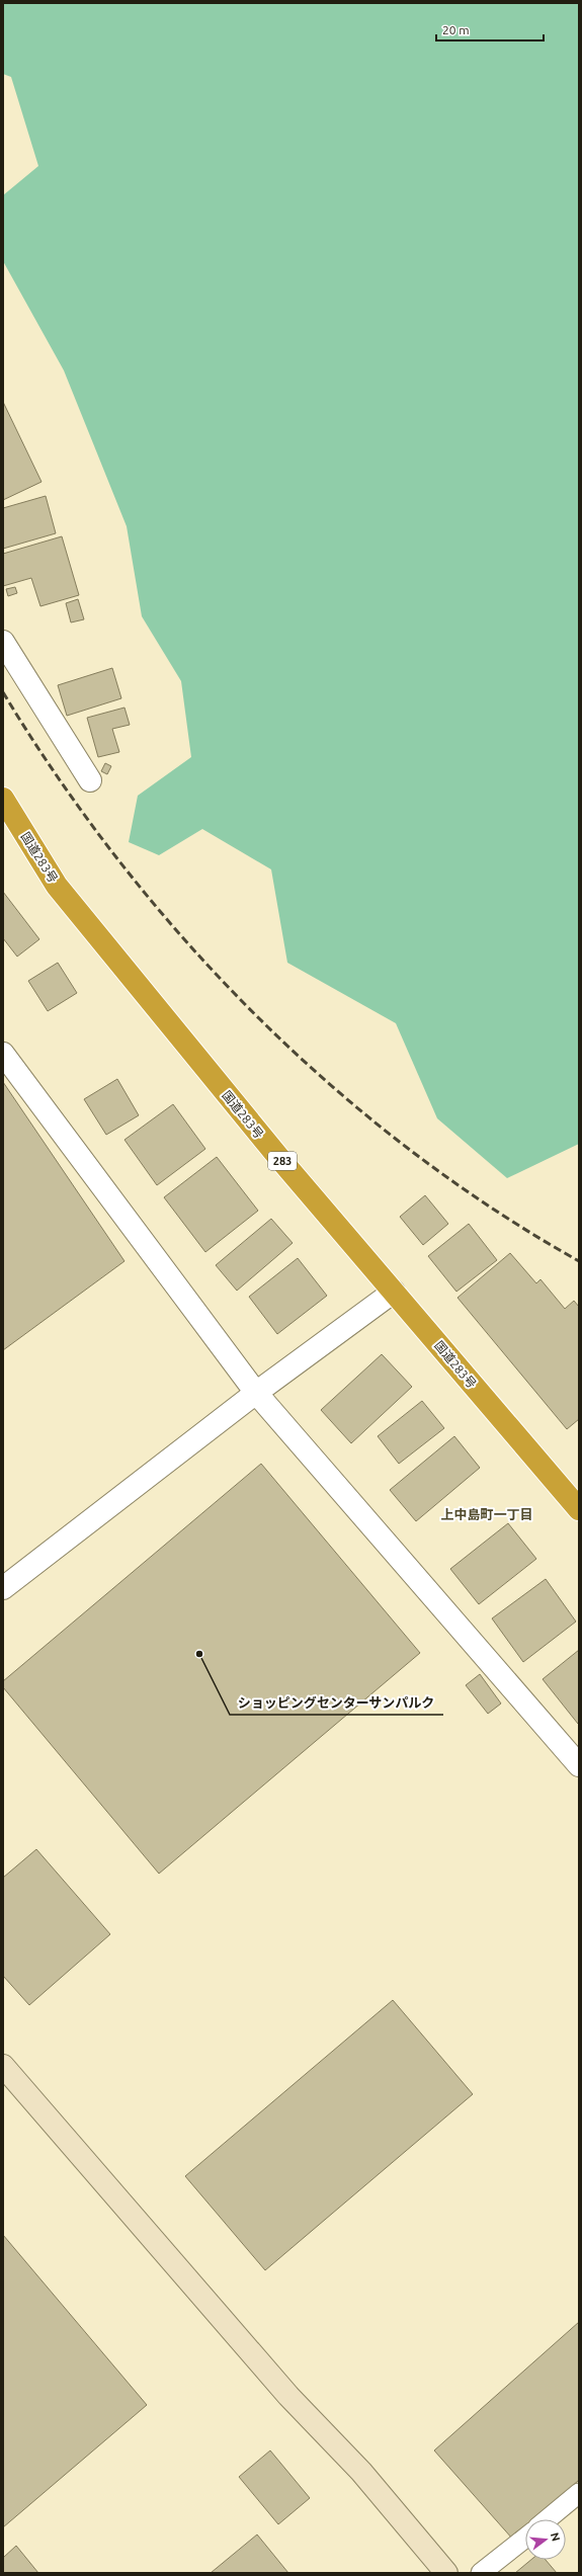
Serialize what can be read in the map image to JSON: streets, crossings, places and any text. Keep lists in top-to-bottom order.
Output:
{
  "streets": {
    "highway": ["国道283号", "283"]
  },
  "districts": ["上中島町一丁目"],
  "places": ["ショッピングセンターサンパルク"],
  "scale_bar": "20 m",
  "north": "right"
}
